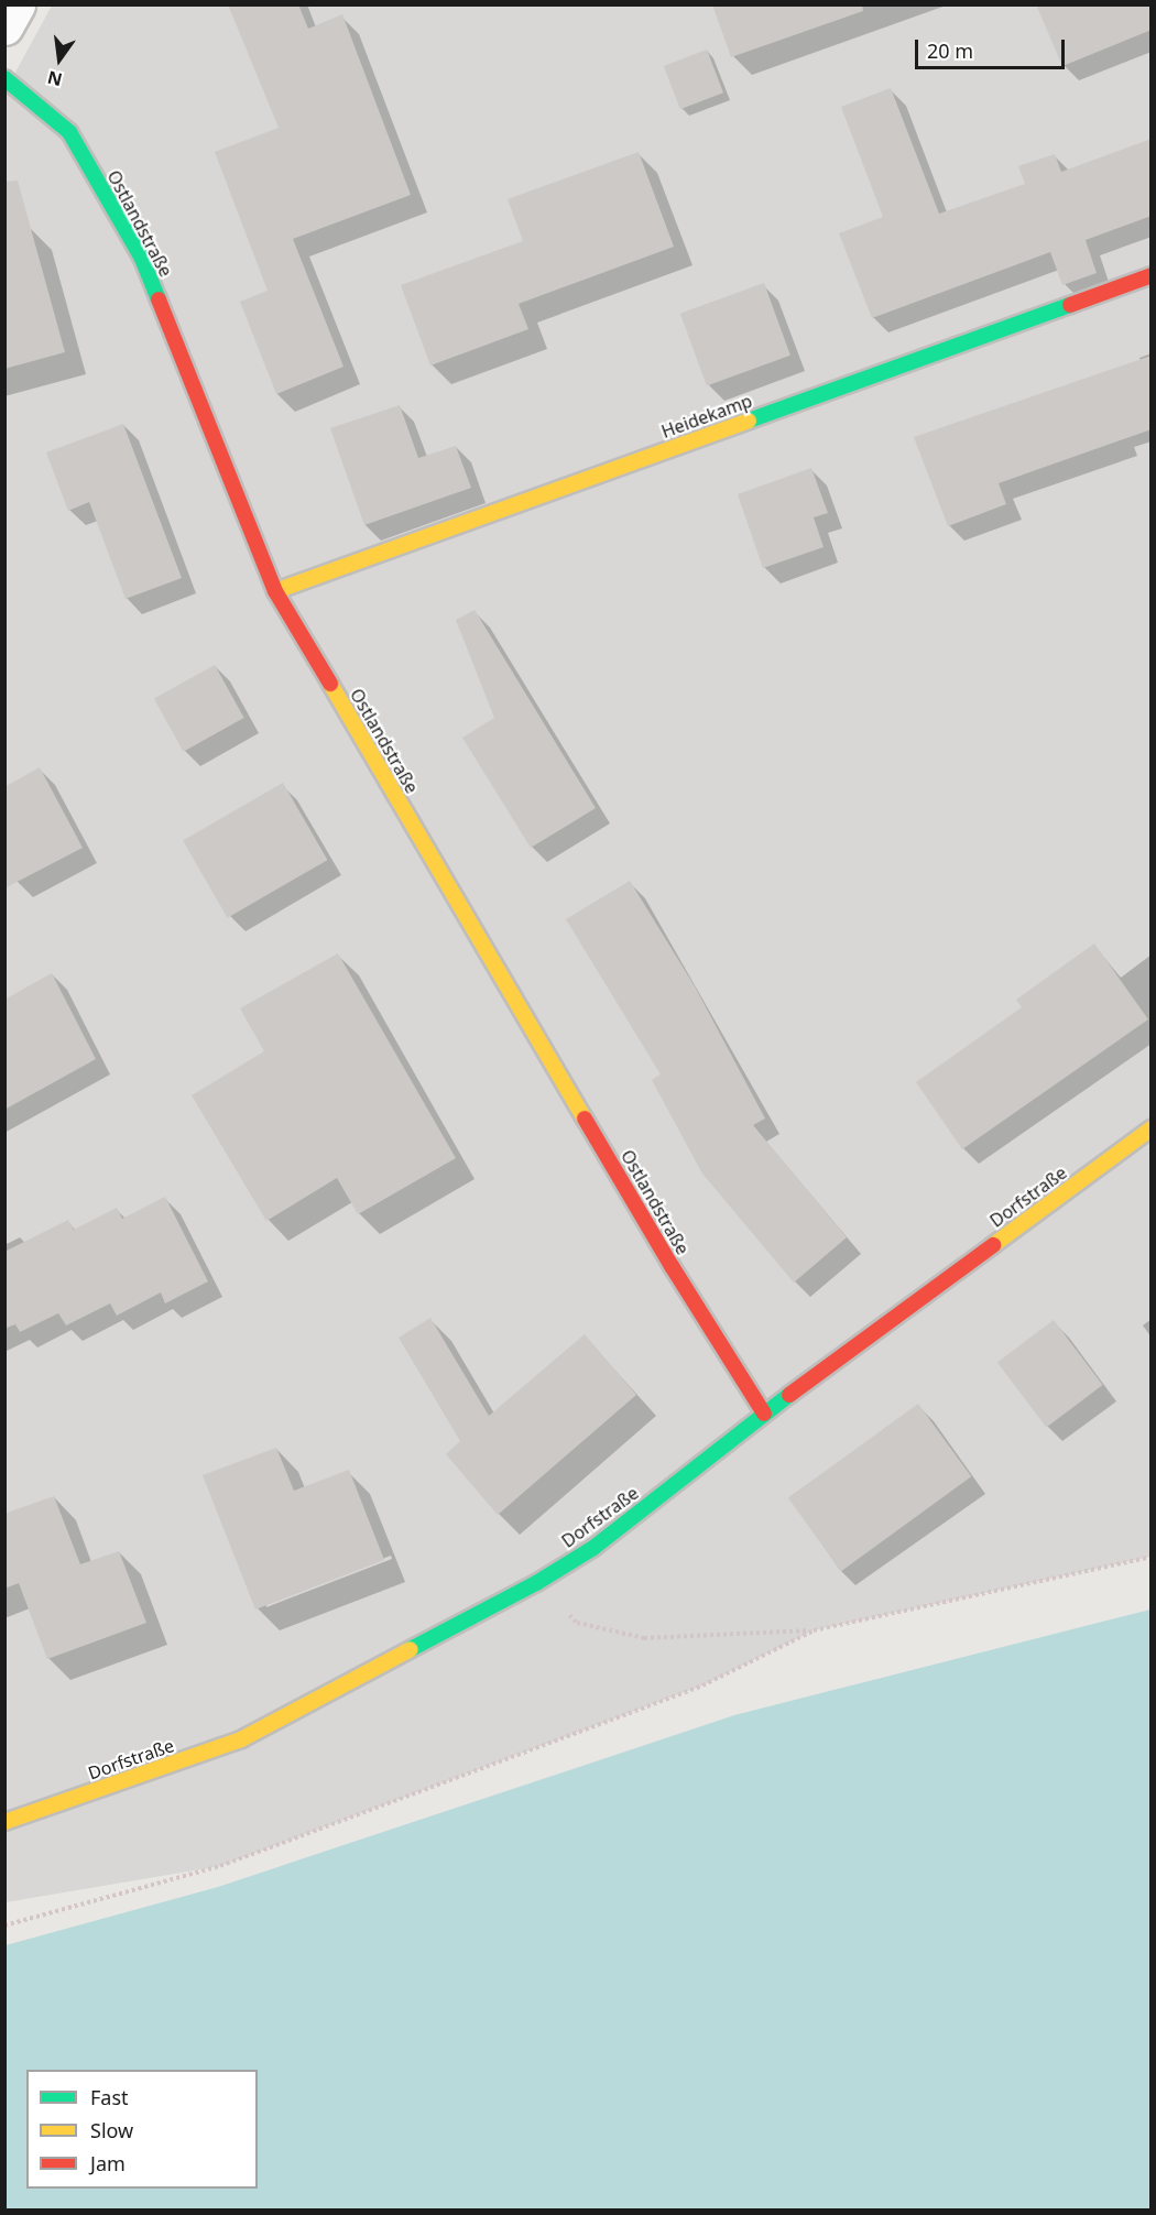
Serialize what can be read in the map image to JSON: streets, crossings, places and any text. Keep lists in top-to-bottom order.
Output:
{
  "streets": {
    "street": ["Ostlandstraße", "Heidekamp", "Dorfstraße"]
  },
  "crossings": [
    ["Ostlandstraße", "Heidekamp"],
    ["Ostlandstraße", "Dorfstraße"]
  ],
  "legend": ["Fast", "Slow", "Jam"],
  "scale_bar": "20 m",
  "north": "bottom"
}
